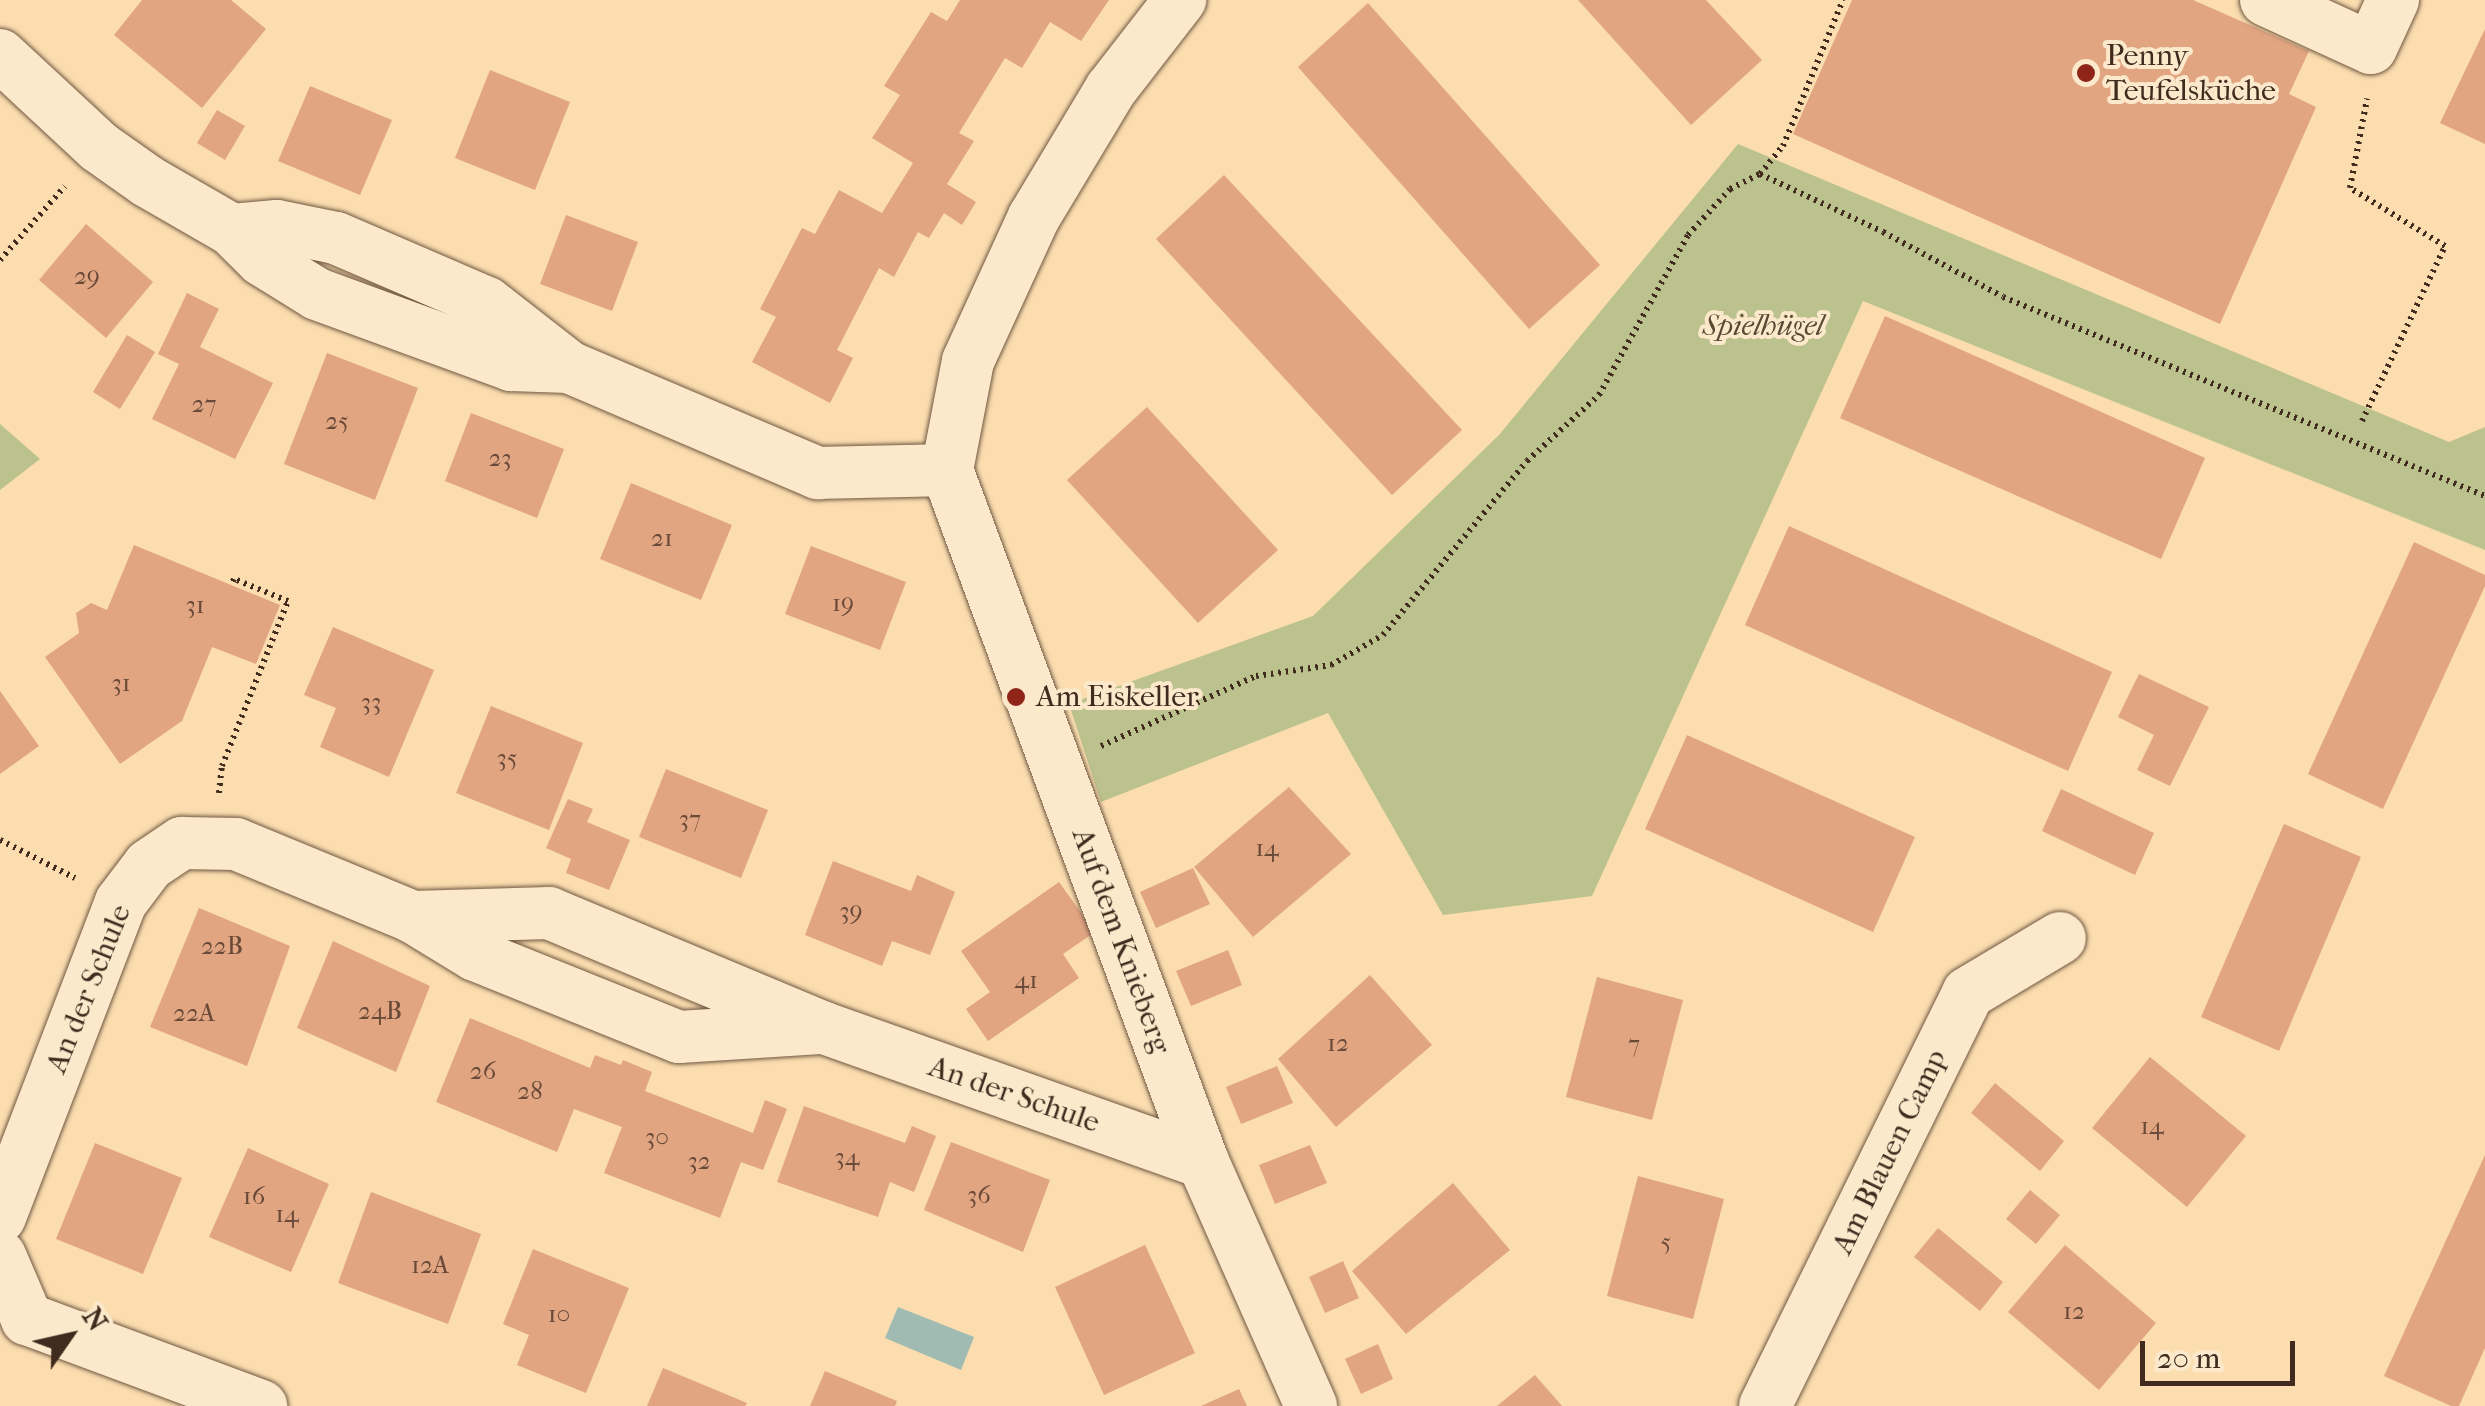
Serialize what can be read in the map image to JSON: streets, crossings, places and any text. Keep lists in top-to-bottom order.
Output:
{
  "streets": {
    "street": ["Auf dem Knieberg", "An der Schule", "Am Blauen Camp"]
  },
  "crossings": [
    ["Auf dem Knieberg", "An der Schule"]
  ],
  "parks": ["Spielhügel"],
  "places": ["Penny Teufelsküche", "Am Eiskeller"],
  "house_numbers": [
    "29",
    "27",
    "25",
    "23",
    "21",
    "19",
    "31",
    "31",
    "33",
    "35",
    "37",
    "14",
    "39",
    "22B",
    "41",
    "24B",
    "22A",
    "12",
    "7",
    "26",
    "28",
    "14",
    "30",
    "34",
    "32",
    "36",
    "16",
    "14",
    "5",
    "12A",
    "12",
    "10"
  ],
  "scale_bar": "20 m",
  "north": "top right"
}
